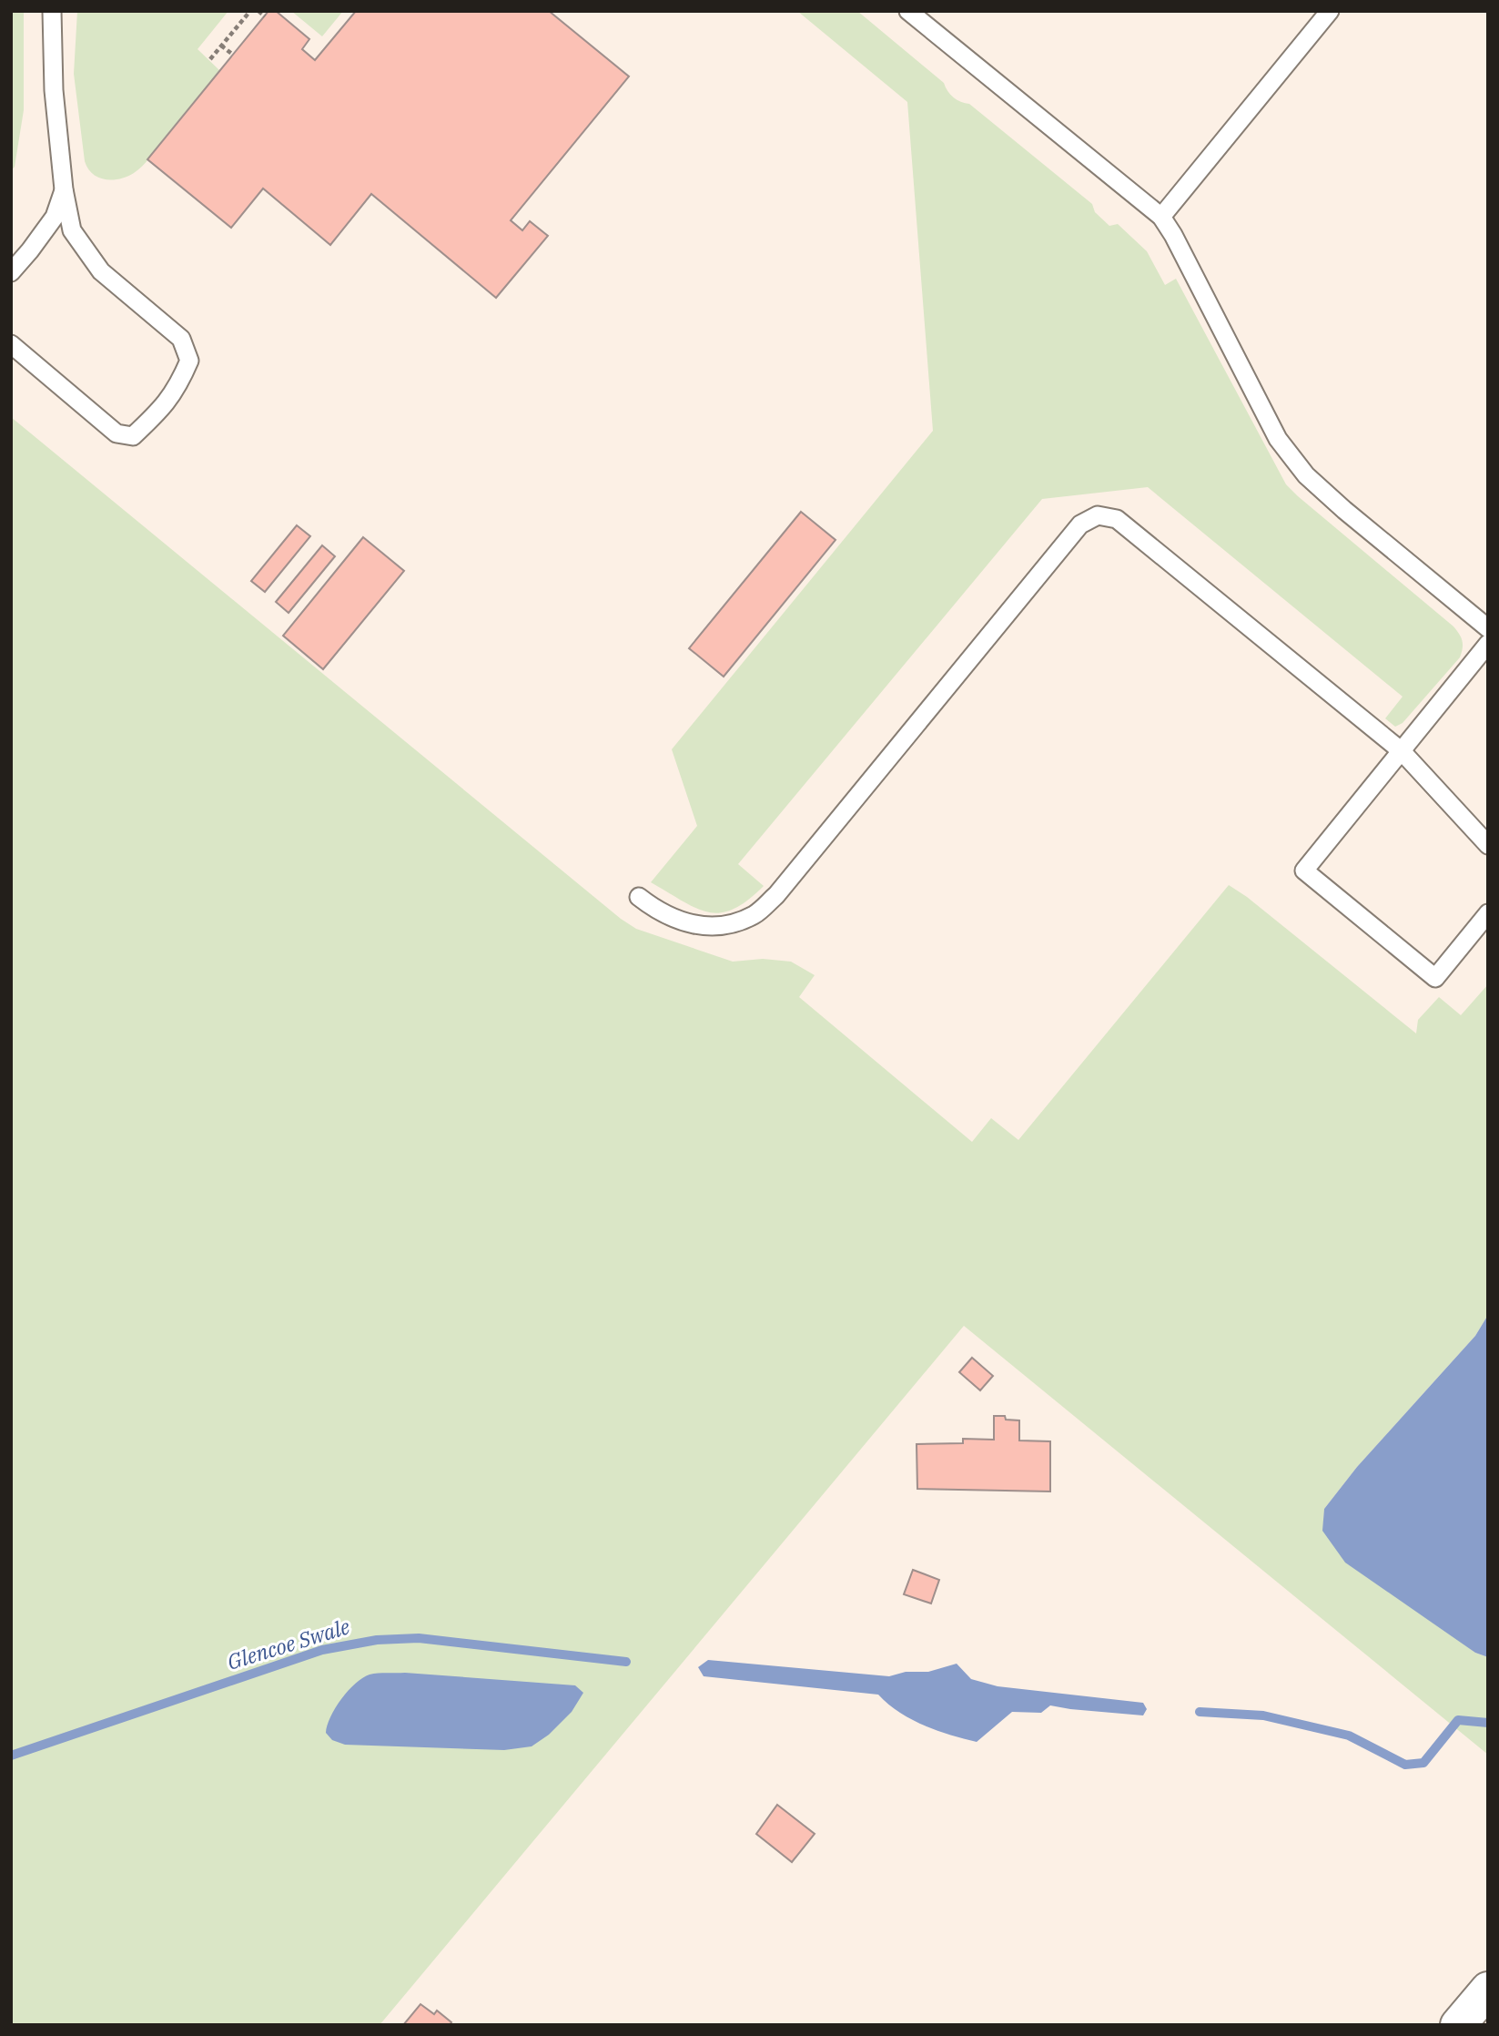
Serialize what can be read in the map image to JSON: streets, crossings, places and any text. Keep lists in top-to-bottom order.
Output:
{
  "water": ["Glencoe Swale"]
}
